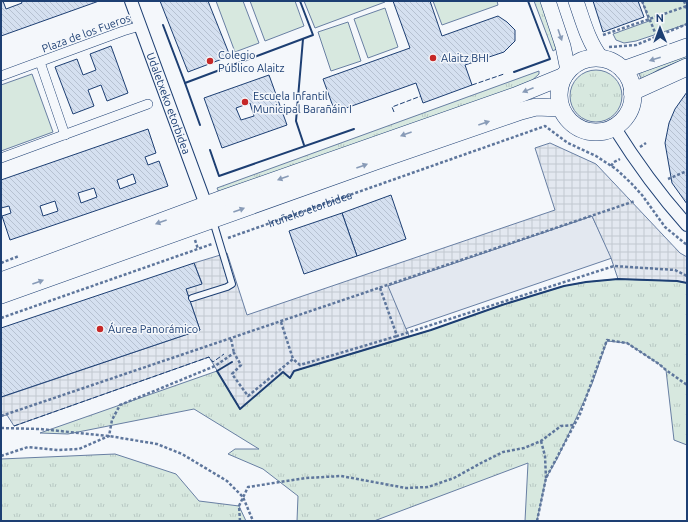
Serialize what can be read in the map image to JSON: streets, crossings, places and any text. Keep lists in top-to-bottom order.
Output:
{
  "streets": {
    "main road": ["Iruñeko etorbidea"],
    "street": ["Plaza de los Fueros", "Udaletxeko etorbidea"]
  },
  "crossings": [
    ["Plaza de los Fueros", "Udaletxeko etorbidea"],
    ["Udaletxeko etorbidea", "Iruñeko etorbidea"]
  ],
  "places": [
    "Alaitz BHI",
    "Colegio Público Alaitz",
    "Escuela Infantil Municipal Barañáin I",
    "Áurea Panorámico"
  ],
  "north": "top"
}
